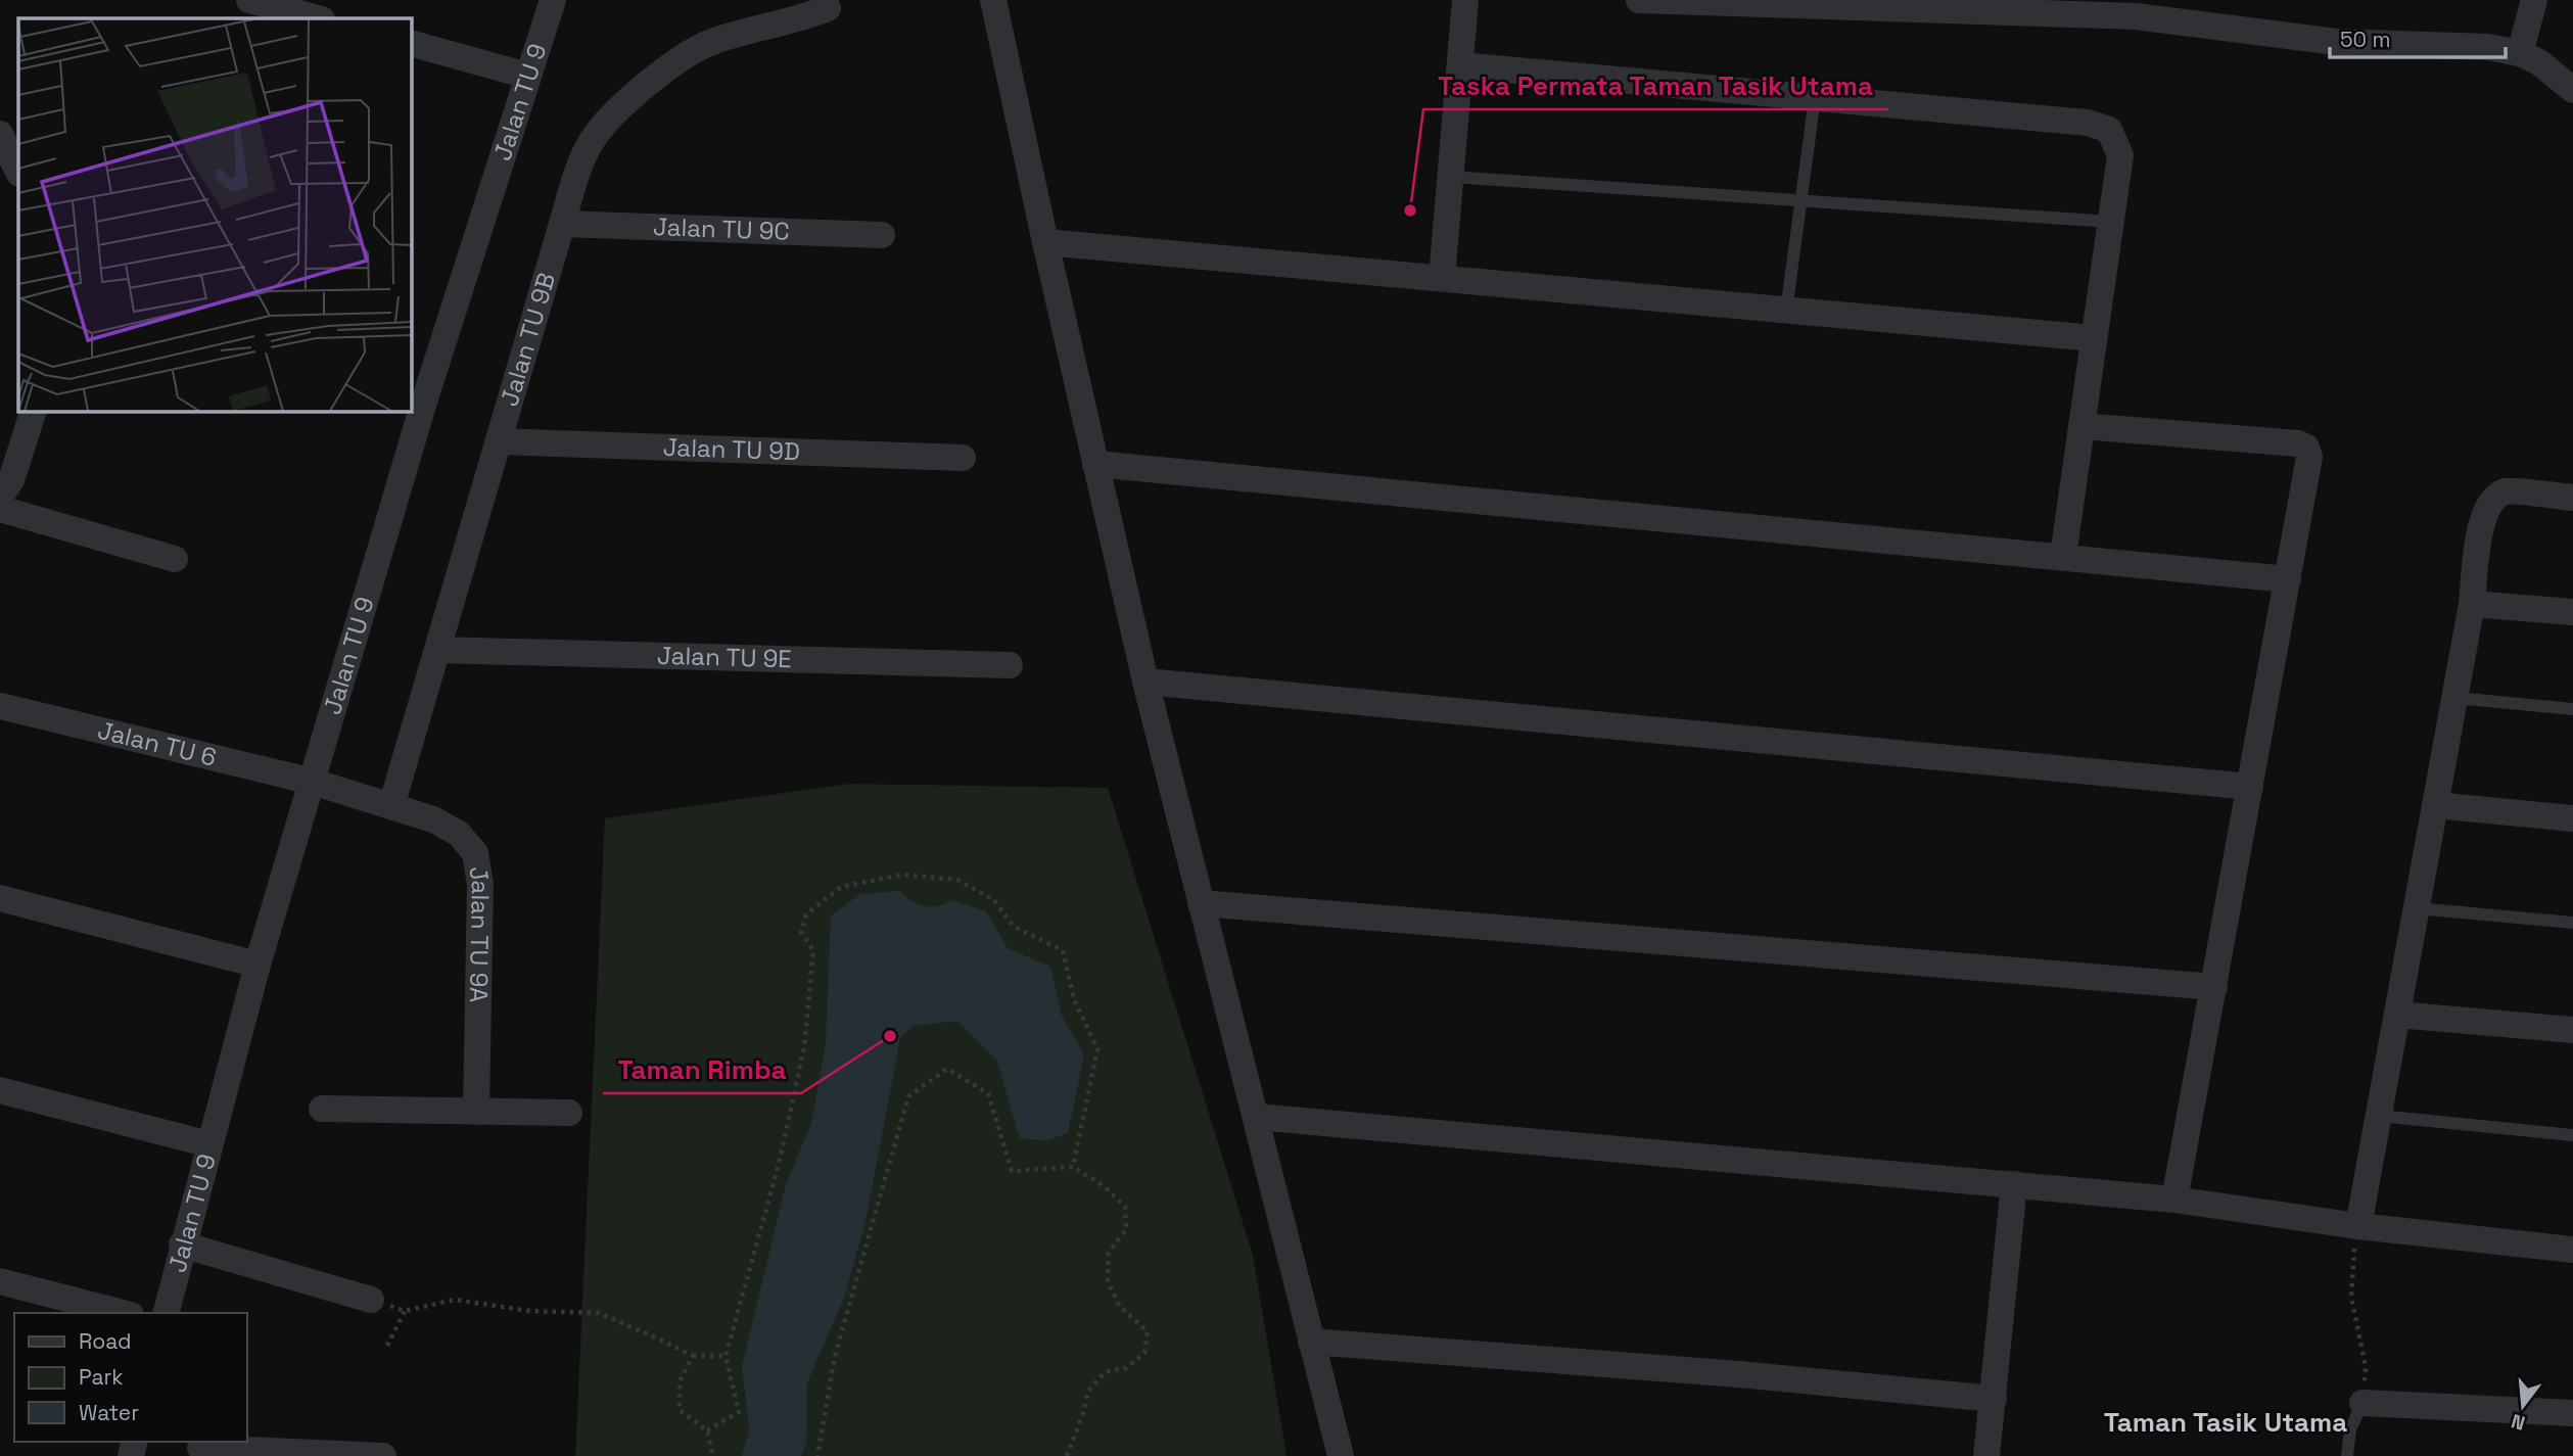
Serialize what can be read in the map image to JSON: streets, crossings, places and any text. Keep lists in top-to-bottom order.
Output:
{
  "streets": {
    "street": [
      "Jalan TU 9",
      "Jalan TU 9C",
      "Jalan TU 9B",
      "Jalan TU 9D",
      "Jalan TU 9E",
      "Jalan TU 6",
      "Jalan TU 9A"
    ]
  },
  "crossings": [
    ["Jalan TU 9", "Jalan TU 6"],
    ["Jalan TU 9", "Jalan TU 9A"],
    ["Jalan TU 9C", "Jalan TU 9B"],
    ["Jalan TU 9B", "Jalan TU 9D"],
    ["Jalan TU 9B", "Jalan TU 9E"],
    ["Jalan TU 9B", "Jalan TU 9A"],
    ["Jalan TU 6", "Jalan TU 9A"]
  ],
  "districts": ["Taman Tasik Utama"],
  "places": ["Taska Permata Taman Tasik Utama", "Taman Rimba"],
  "legend": ["Road", "Park", "Water"],
  "scale_bar": "50 m",
  "north": "bottom"
}
